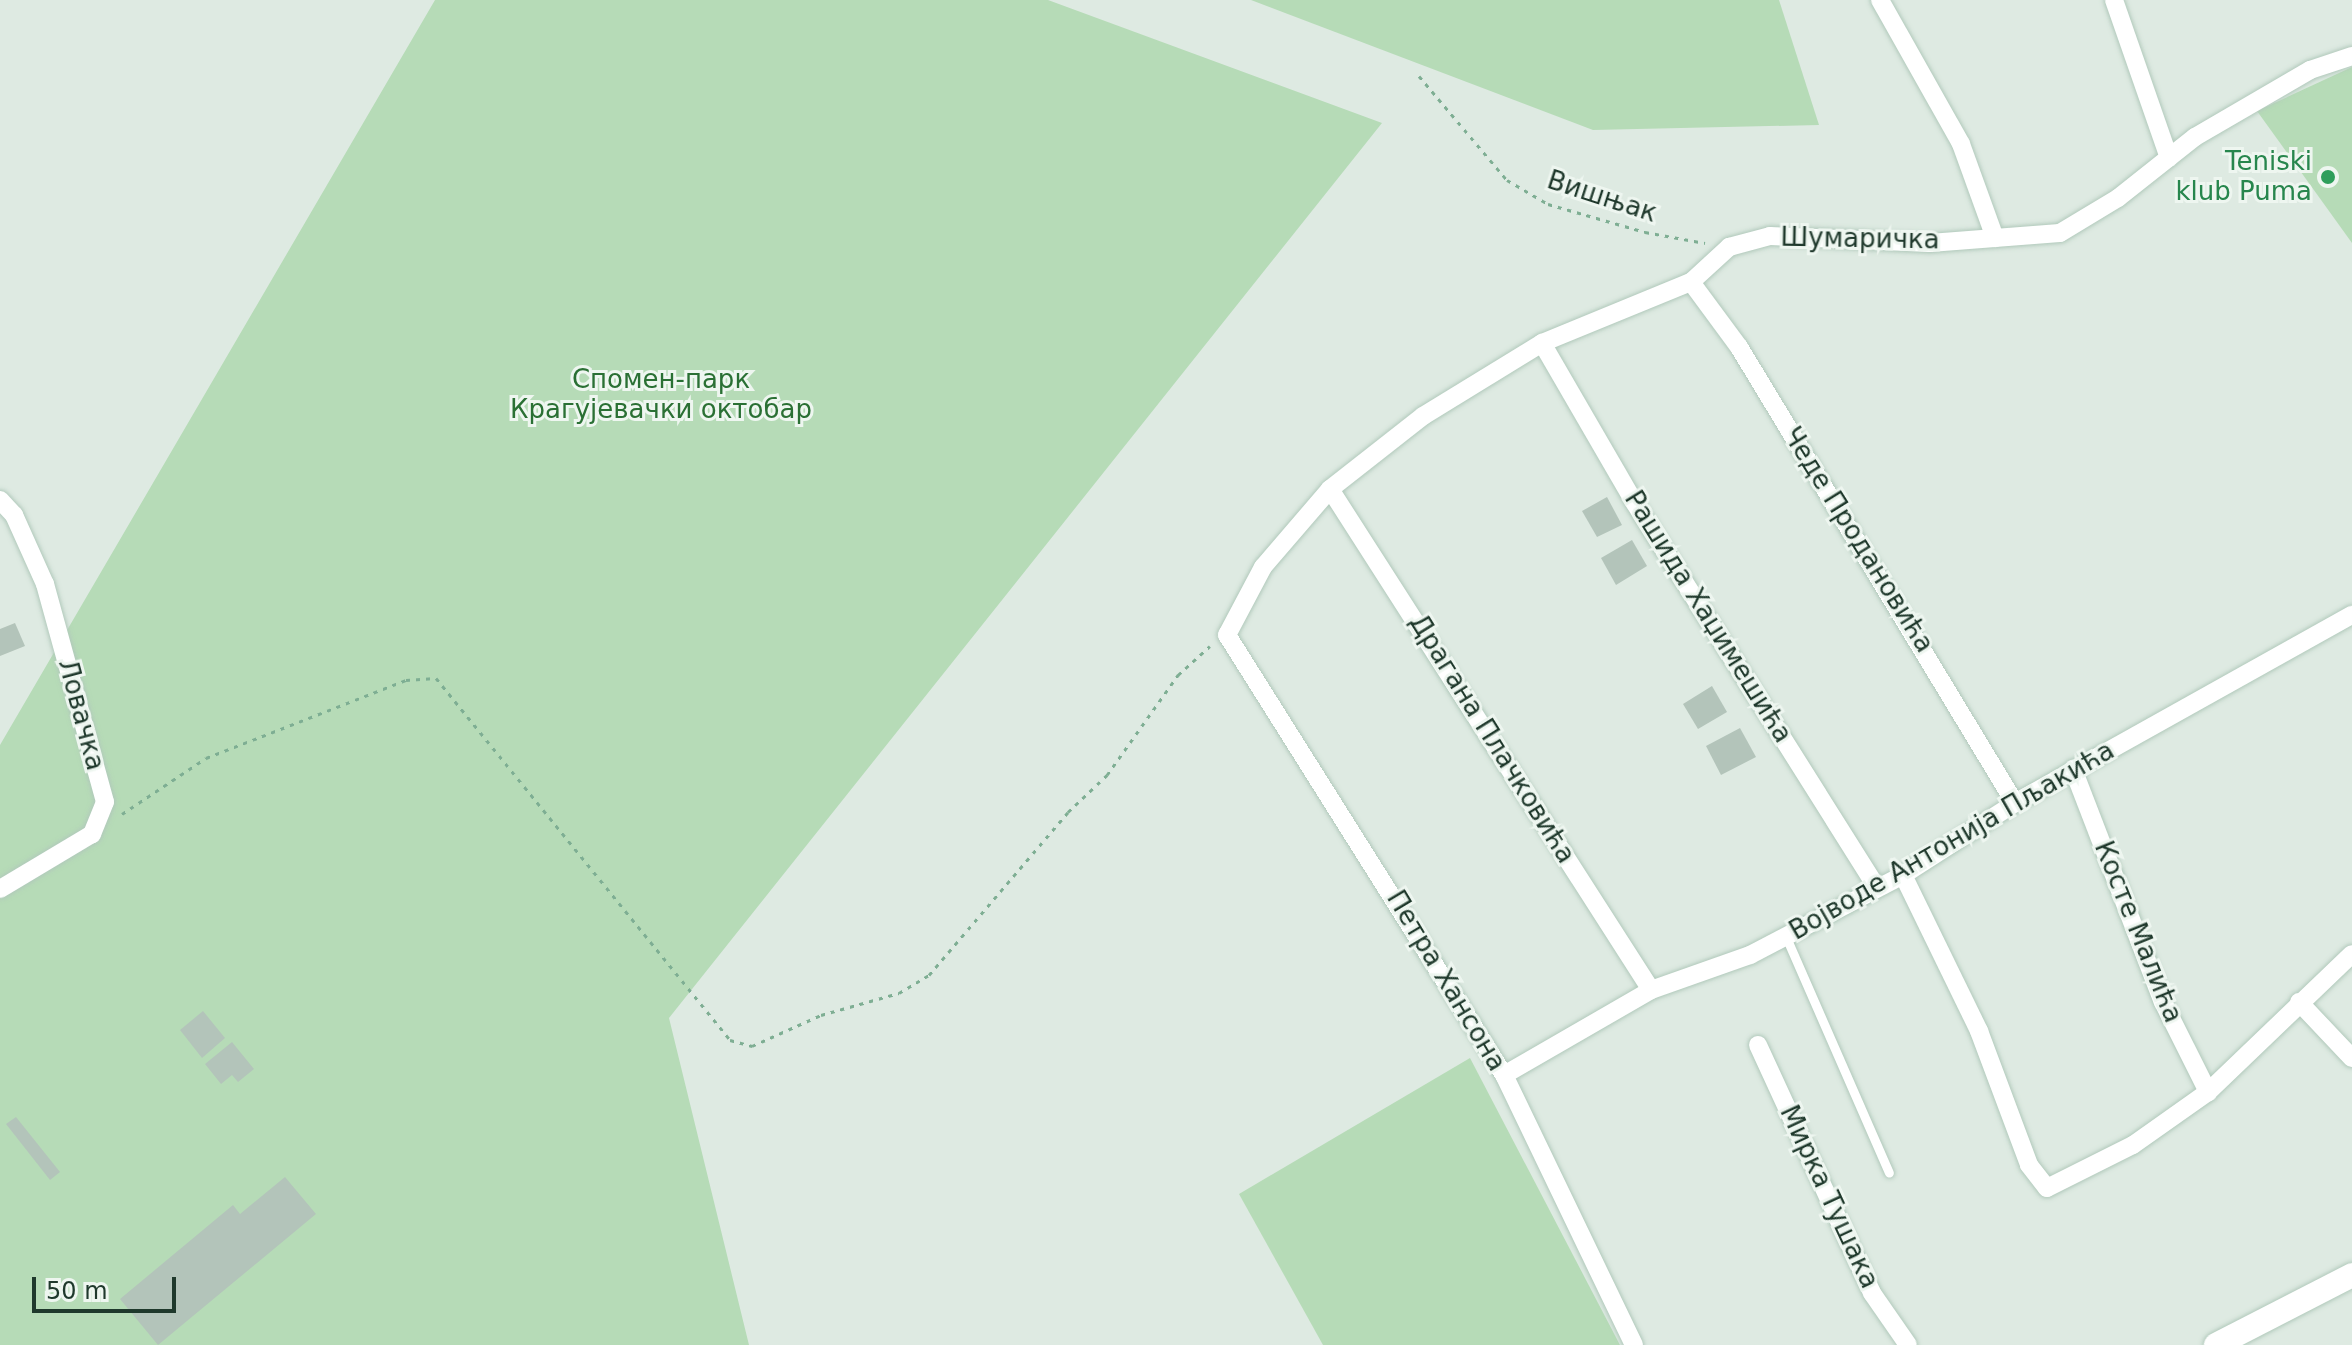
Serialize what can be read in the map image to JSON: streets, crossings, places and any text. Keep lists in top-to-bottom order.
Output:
{
  "streets": {
    "street": [
      "Шумаричка",
      "Чеде Продановића",
      "Рашида Хаџимешића",
      "Ловачка",
      "Драгана Плачковића",
      "Војводе Антонија Пљакића",
      "Косте Малића",
      "Петра Хансона",
      "Мирка Тушака"
    ],
    "path": ["Вишњак"]
  },
  "crossings": [
    ["Вишњак", "Шумаричка"],
    ["Шумаричка", "Чеде Продановића"],
    ["Шумаричка", "Рашида Хаџимешића"],
    ["Шумаричка", "Драгана Плачковића"],
    ["Шумаричка", "Петра Хансона"],
    ["Чеде Продановића", "Војводе Антонија Пљакића"],
    ["Рашида Хаџимешића", "Војводе Антонија Пљакића"],
    ["Драгана Плачковића", "Војводе Антонија Пљакића"],
    ["Војводе Антонија Пљакића", "Косте Малића"],
    ["Војводе Антонија Пљакића", "Петра Хансона"]
  ],
  "parks": ["Спомен-парк Крагујевачки октобар"],
  "places": ["Teniski klub Puma"],
  "scale_bar": "50 m"
}
